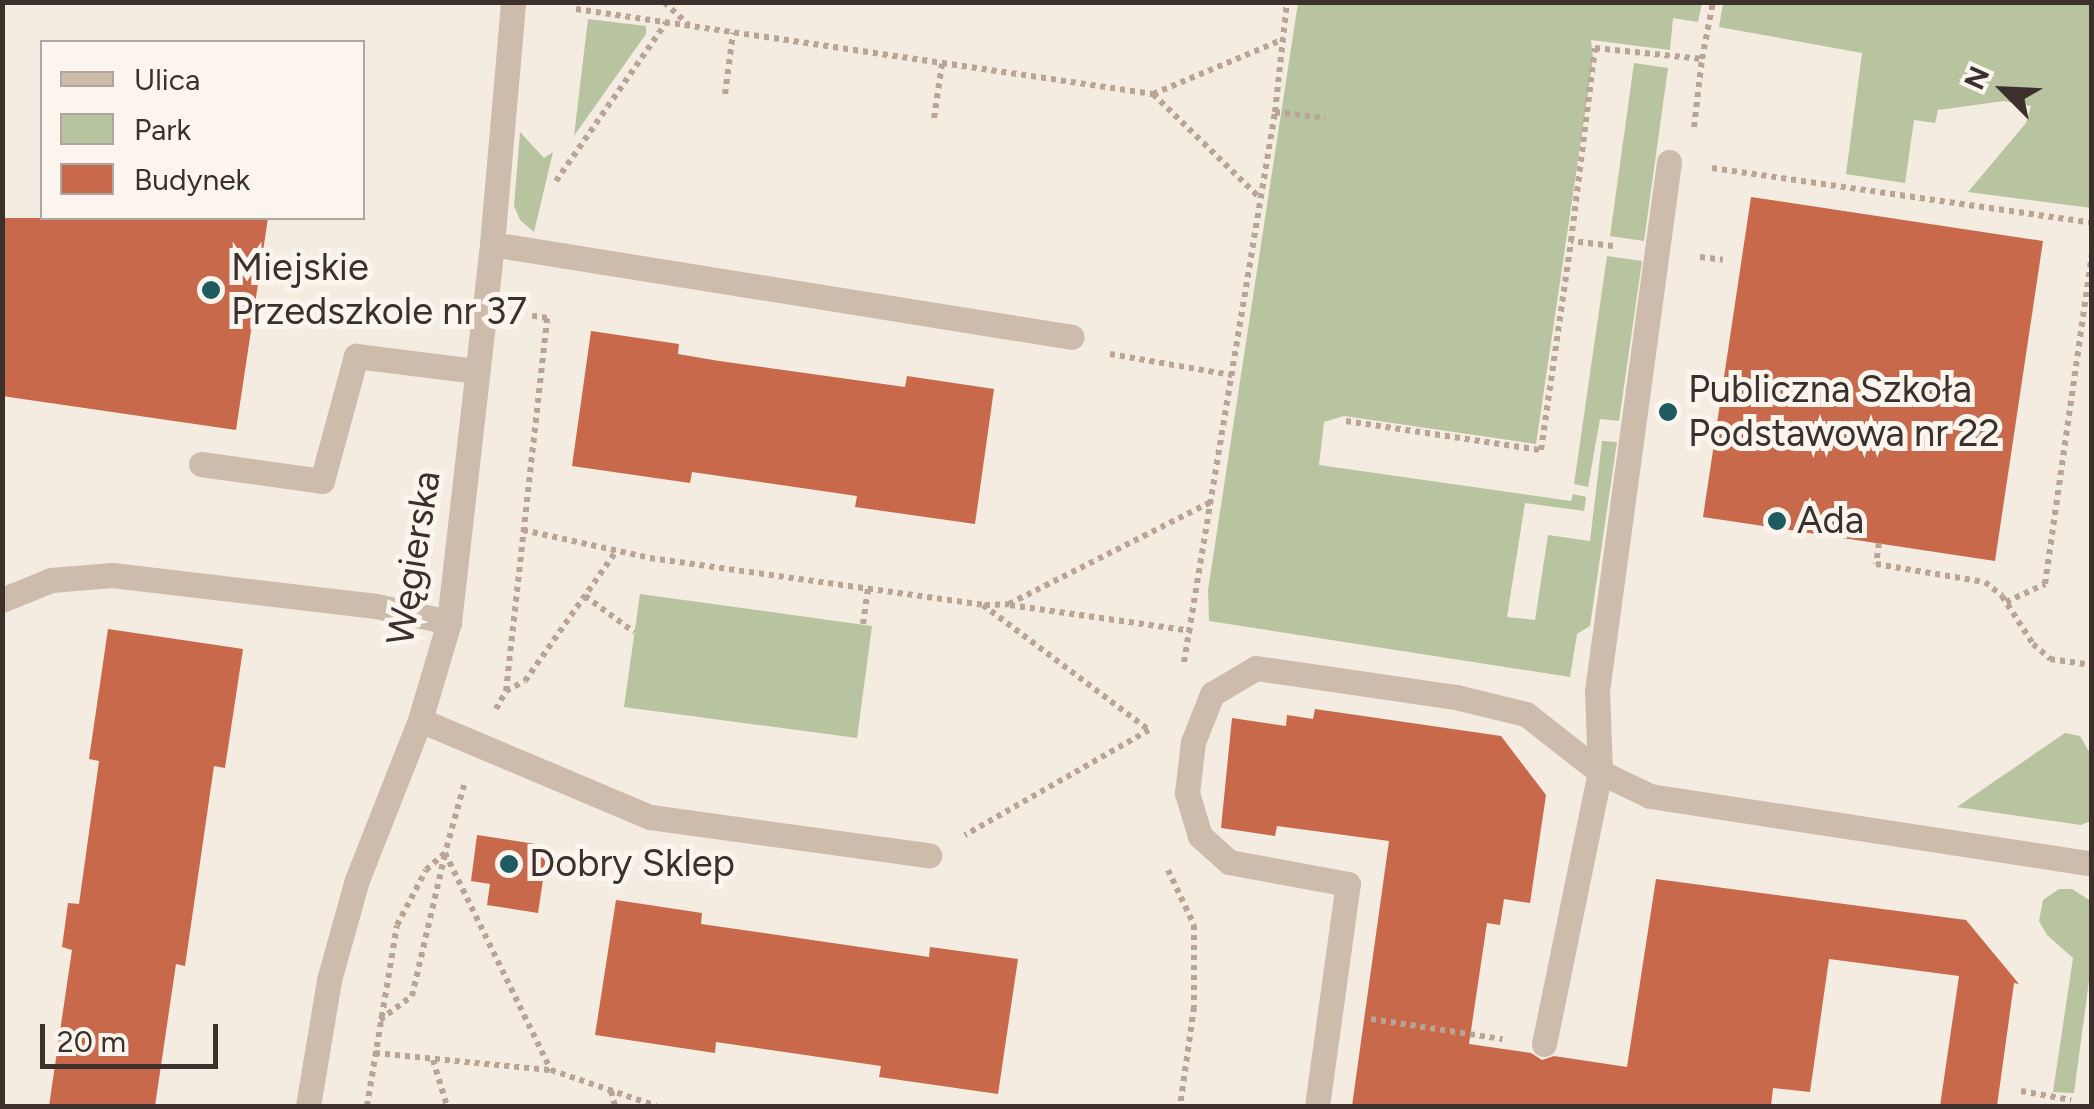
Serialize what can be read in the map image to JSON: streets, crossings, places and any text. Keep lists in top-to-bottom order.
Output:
{
  "streets": {
    "street": ["Węgierska"]
  },
  "places": [
    "Miejskie Przedszkole nr 37",
    "Publiczna Szkoła Podstawowa nr 22",
    "Ada",
    "Dobry Sklep"
  ],
  "legend": ["Ulica", "Park", "Budynek"],
  "scale_bar": "20 m",
  "north": "top left"
}
